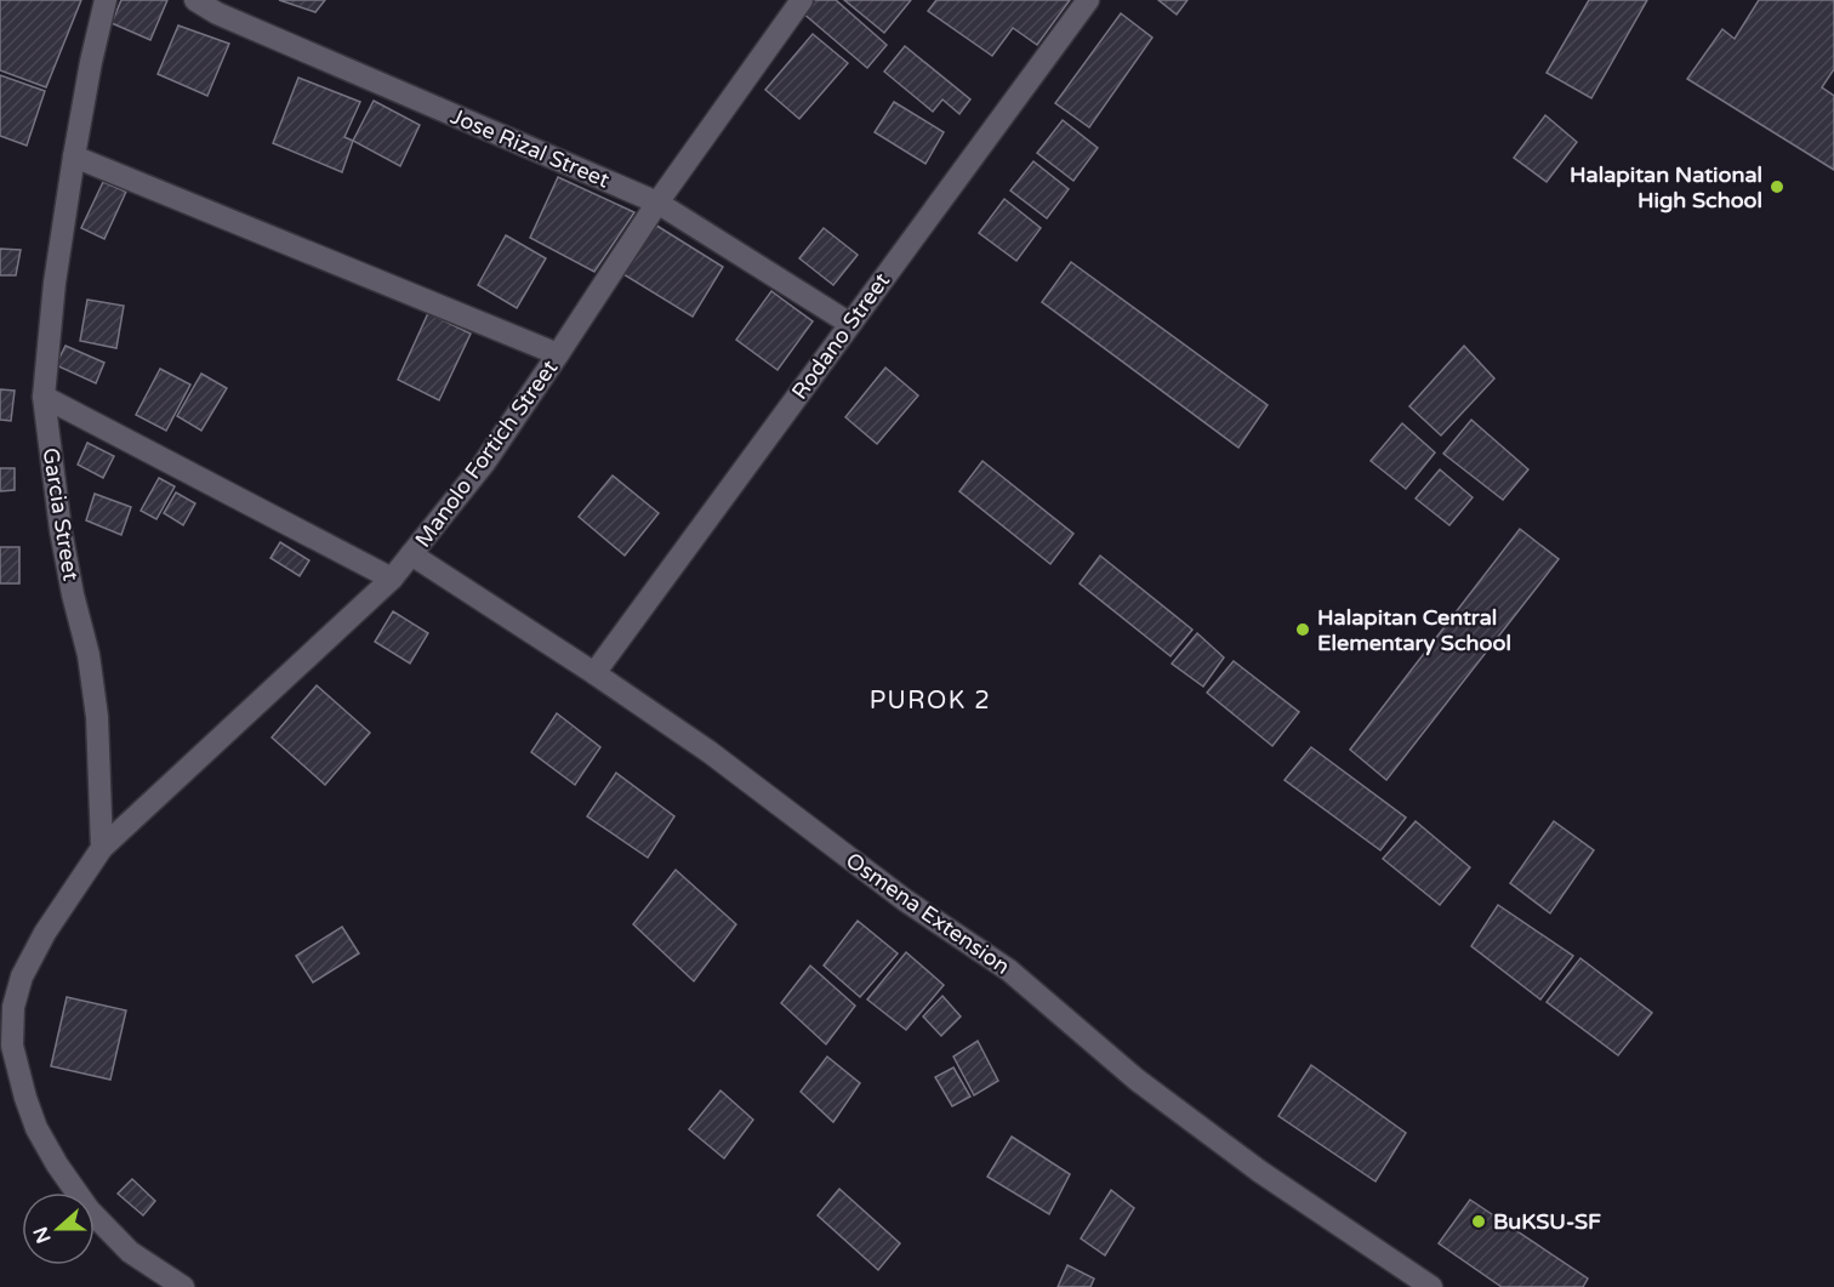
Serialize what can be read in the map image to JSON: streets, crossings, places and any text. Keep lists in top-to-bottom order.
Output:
{
  "streets": {
    "street": [
      "Jose Rizal Street",
      "Rodano Street",
      "Manolo Fortich Street",
      "Garcia Street",
      "Osmena Extension"
    ]
  },
  "crossings": [
    ["Jose Rizal Street", "Rodano Street"],
    ["Jose Rizal Street", "Manolo Fortich Street"],
    ["Rodano Street", "Osmena Extension"],
    ["Manolo Fortich Street", "Garcia Street"],
    ["Manolo Fortich Street", "Osmena Extension"]
  ],
  "districts": ["PUROK 2"],
  "places": ["Halapitan National High School", "Halapitan Central Elementary School", "BuKSU-SF"],
  "north": "left"
}
